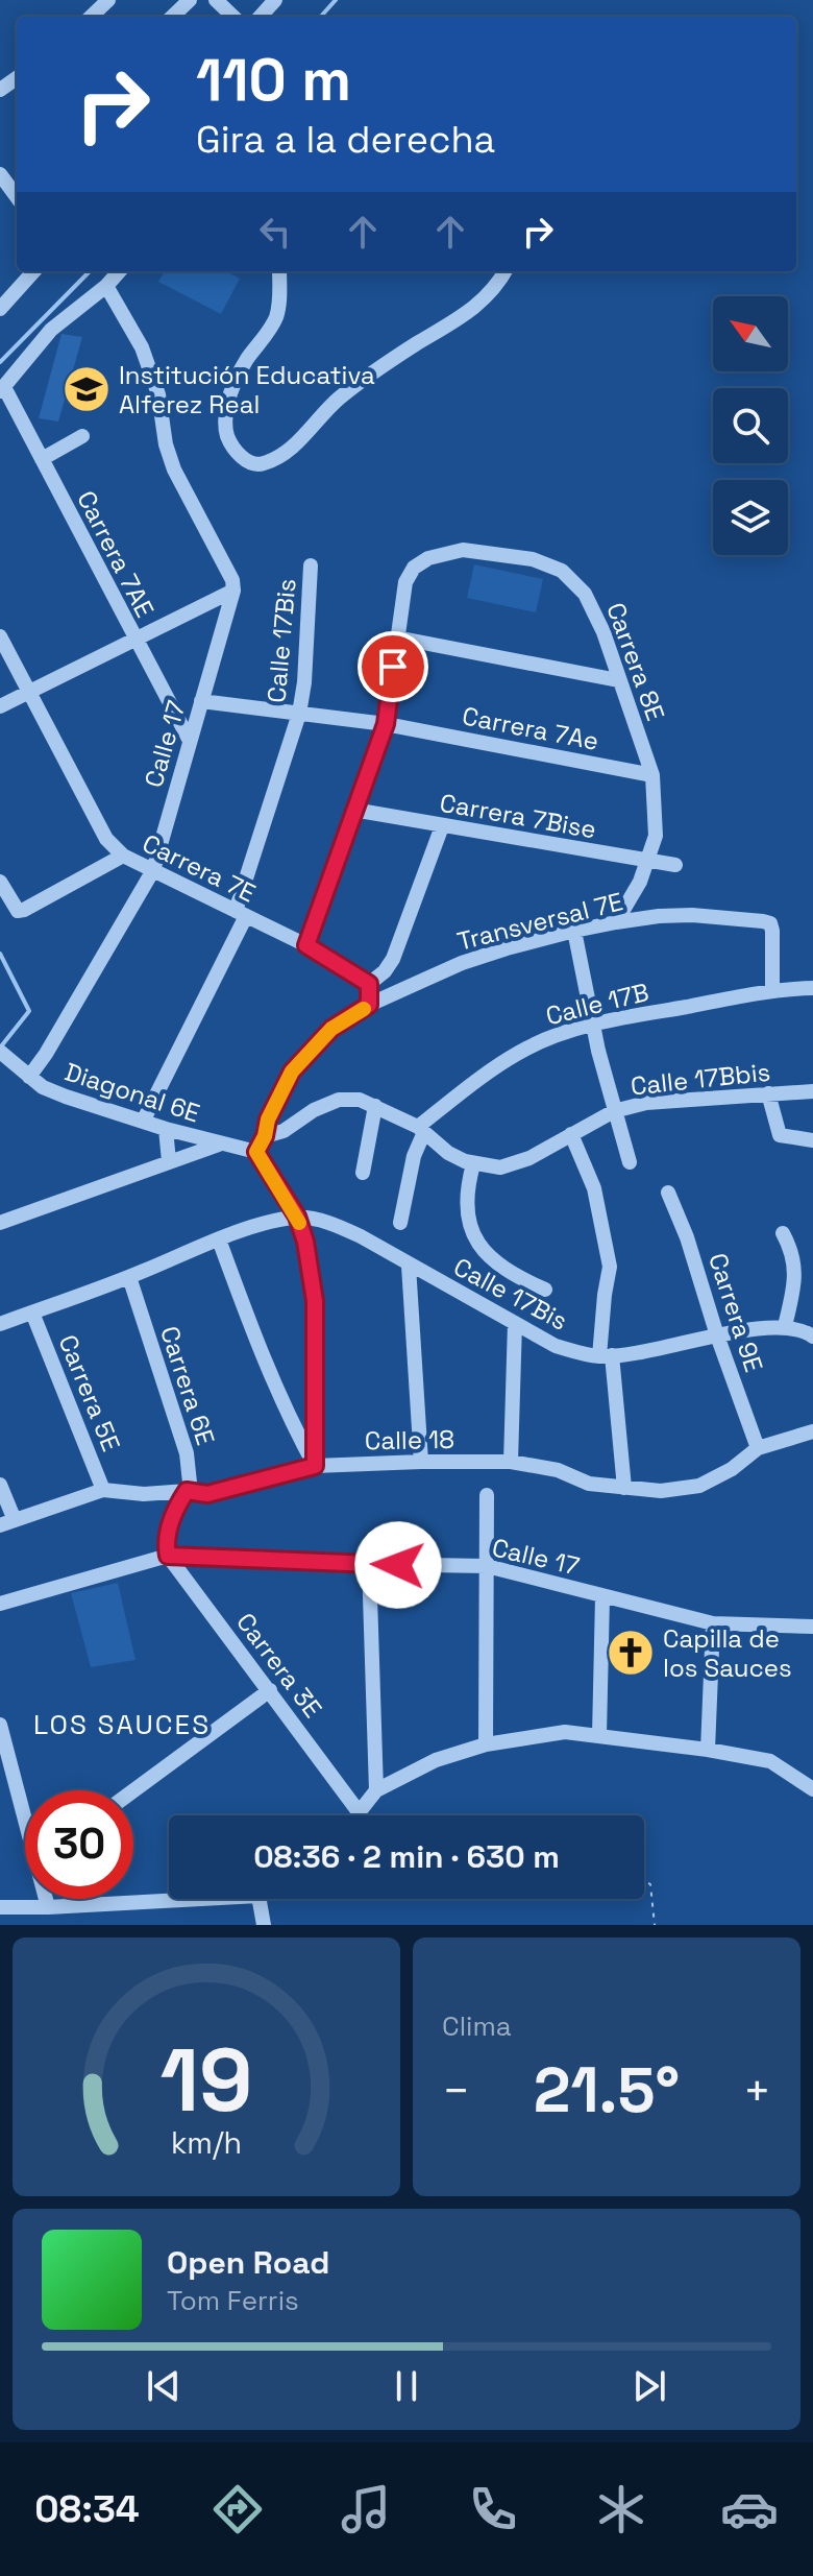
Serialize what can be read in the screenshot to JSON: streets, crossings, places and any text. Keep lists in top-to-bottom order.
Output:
{
  "streets": {
    "street": [
      "Carrera 7AE",
      "Calle 17Bis",
      "Carrera 8E",
      "Carrera 7Ae",
      "Calle 17",
      "Carrera 7Bise",
      "Carrera 7E",
      "Transversal 7E",
      "Calle 17B",
      "Calle 17Bbis",
      "Diagonal 6E",
      "Carrera 9E",
      "Carrera 6E",
      "Carrera 5E",
      "Calle 18",
      "Carrera 3E"
    ]
  },
  "crossings": [
    ["Carrera 7AE", "Calle 17"],
    ["Calle 17Bis", "Carrera 7Ae"],
    ["Calle 17Bis", "Carrera 7E"],
    ["Calle 17Bis", "Diagonal 6E"],
    ["Calle 17Bis", "Carrera 9E"],
    ["Carrera 8E", "Carrera 7Ae"],
    ["Carrera 8E", "Carrera 7Bise"],
    ["Carrera 8E", "Transversal 7E"],
    ["Carrera 7Ae", "Calle 17"],
    ["Calle 17", "Carrera 7E"],
    ["Calle 17", "Diagonal 6E"],
    ["Calle 17", "Carrera 3E"],
    ["Transversal 7E", "Calle 17B"],
    ["Transversal 7E", "Diagonal 6E"],
    ["Carrera 9E", "Calle 18"],
    ["Carrera 6E", "Calle 18"],
    ["Carrera 5E", "Calle 18"]
  ],
  "districts": ["LOS SAUCES"],
  "places": {
    "school or university": ["Institución Educativa Alferez Real"],
    "church": ["Capilla de los Sauces"]
  },
  "north": "top left",
  "page": {
    "turn": ["110 m", "Gira a la derecha"],
    "limit": "30",
    "trip": "08:36 · 2 min · 630 m",
    "tile": "Clima",
    "heat": ["−", "21.5°", "+"],
    "song": ["Open Road", "Tom Ferris"],
    "tabs": "08:34",
    "gauge": ["19", "km/h"]
  }
}
